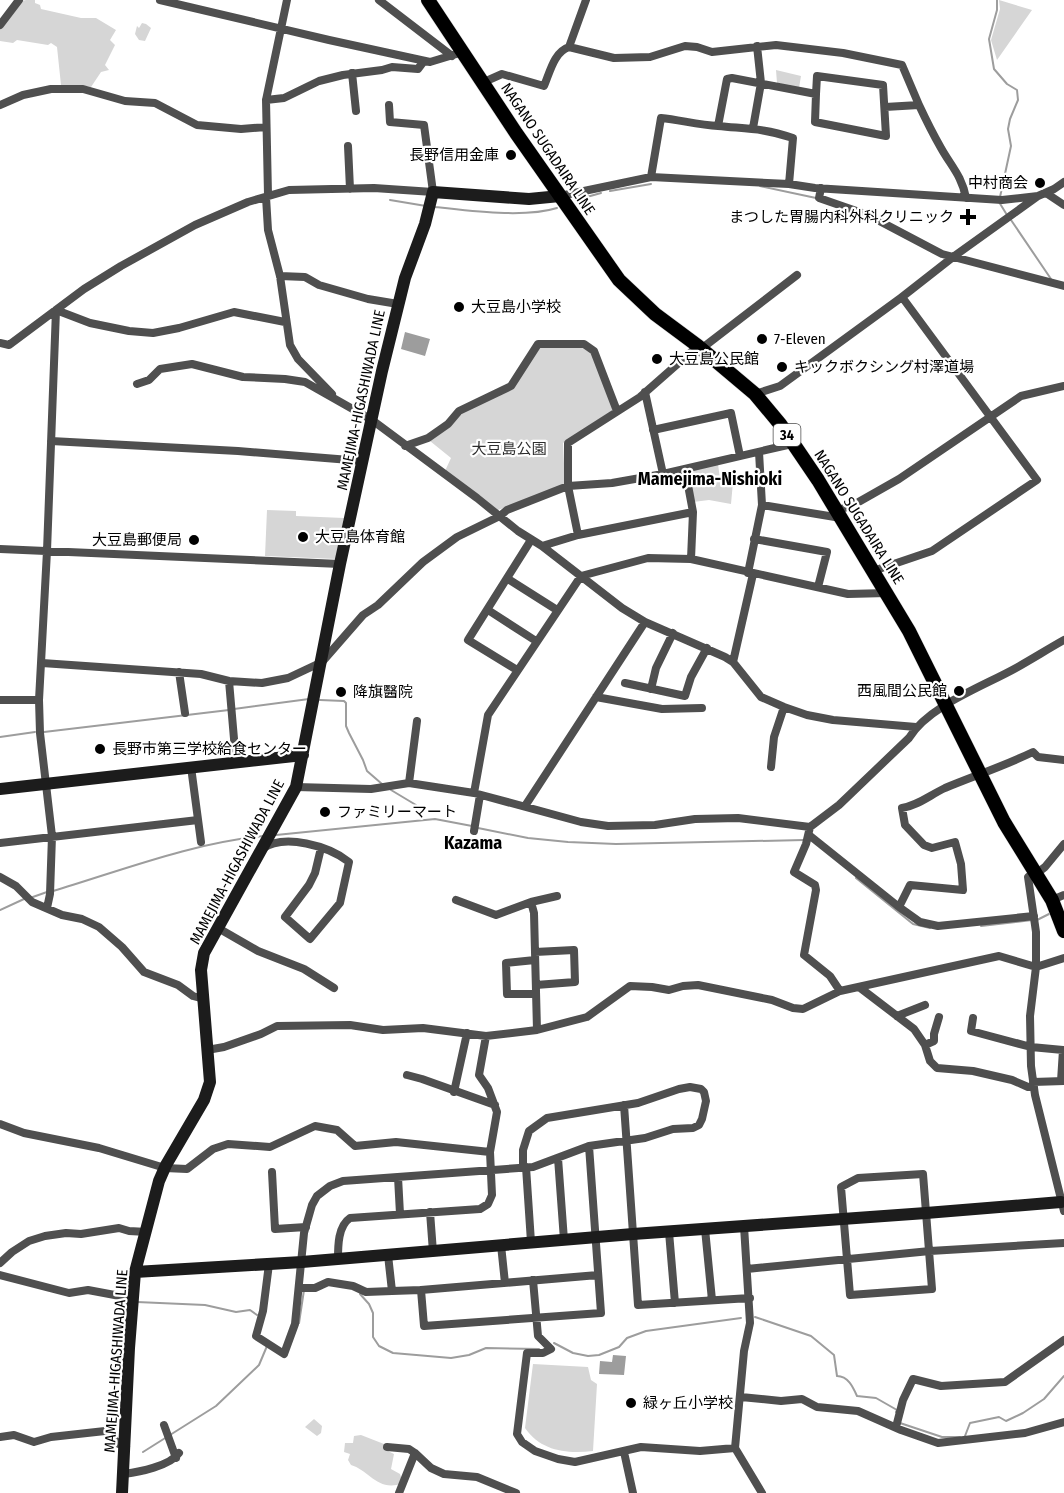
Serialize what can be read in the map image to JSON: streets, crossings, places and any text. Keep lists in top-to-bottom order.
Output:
{
  "streets": {
    "main road": ["NAGANO SUGADAIRA LINE", "MAMEJIMA-HIGASHIWADA LINE", "34"]
  },
  "districts": ["Mamejima-Nishioki", "Kazama"],
  "parks": ["大豆島公園"],
  "places": {
    "other": [
      "長野信用金庫",
      "中村商会",
      "大豆島小学校",
      "7-Eleven",
      "大豆島公民館",
      "キックボクシング村澤道場",
      "大豆島体育館",
      "大豆島郵便局",
      "西風間公民館",
      "降旗醫院",
      "長野市第三学校給食センター",
      "ファミリーマート",
      "緑ヶ丘小学校"
    ],
    "health": ["まつした胃腸内科外科クリニック"]
  }
}
